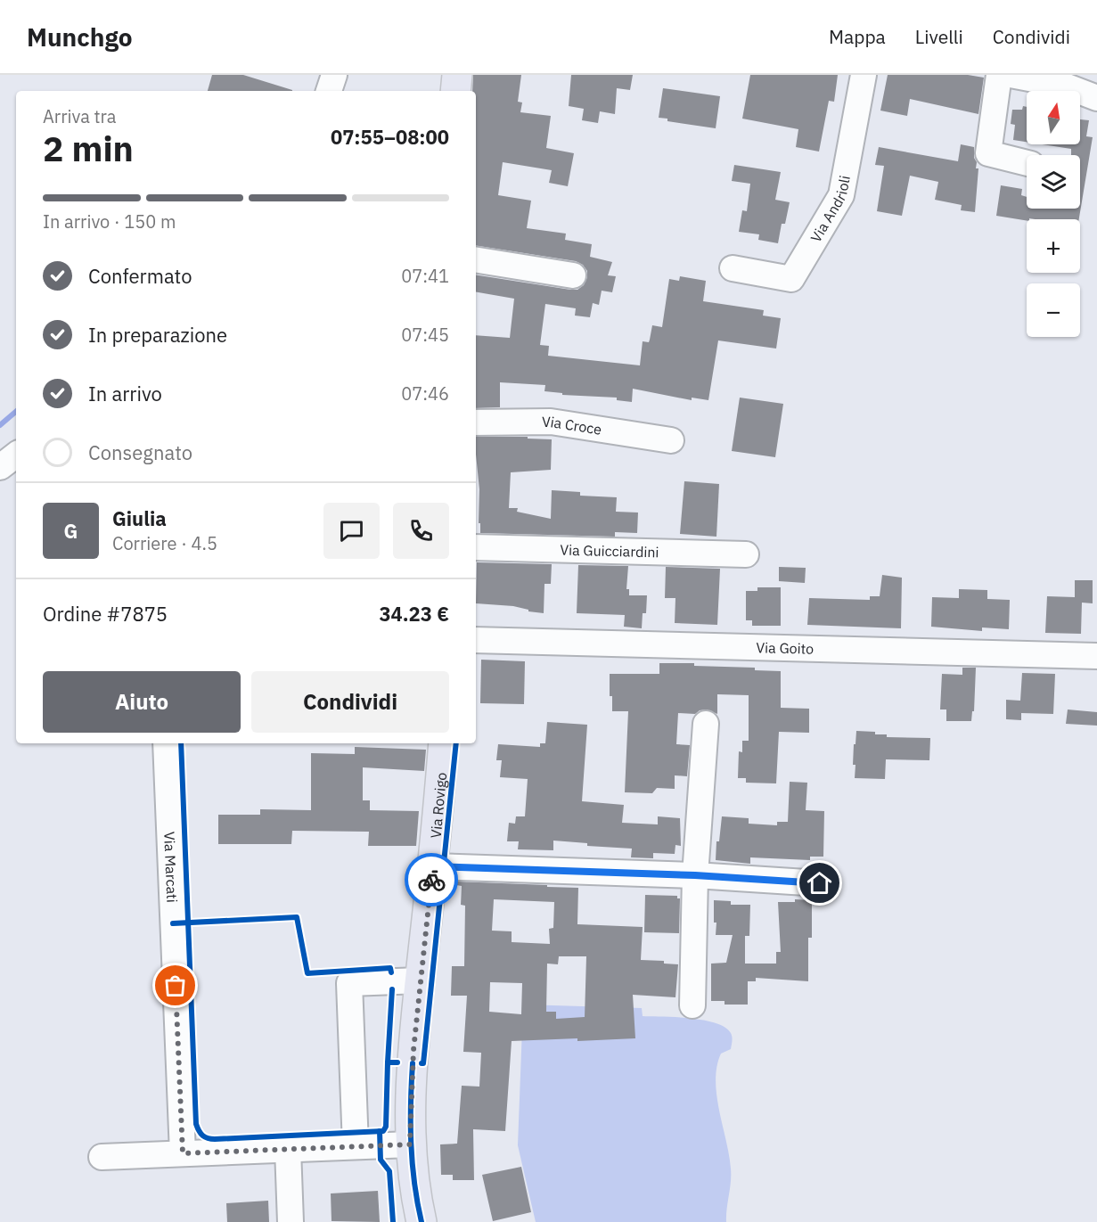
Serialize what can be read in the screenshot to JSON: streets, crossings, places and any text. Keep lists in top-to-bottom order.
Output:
{
  "streets": {
    "main road": ["Via Rovigo"],
    "street": [
      "Via Andrioli",
      "Via Croce",
      "Via Guicciardini",
      "Via Goito",
      "Via Marcati"
    ]
  },
  "north": "top",
  "page": {
    "header": "Munchgo",
    "nav": ["Mappa", "Livelli", "Condividi"],
    "map_buttons": ["+", "−"],
    "heading": ["2 min", "Arriva tra", "07:55–08:00"],
    "panel": [
      "Giulia",
      "Corriere · 4.5",
      "Ordine #7875",
      "34.23 €"
    ],
    "bar": "In arrivo · 150 m",
    "list": [
      ["Confermato", "07:41"],
      ["In preparazione", "07:45"],
      ["In arrivo", "07:46"],
      "Consegnato"
    ],
    "round": "G",
    "buttons": ["Aiuto", "Condividi"]
  }
}
